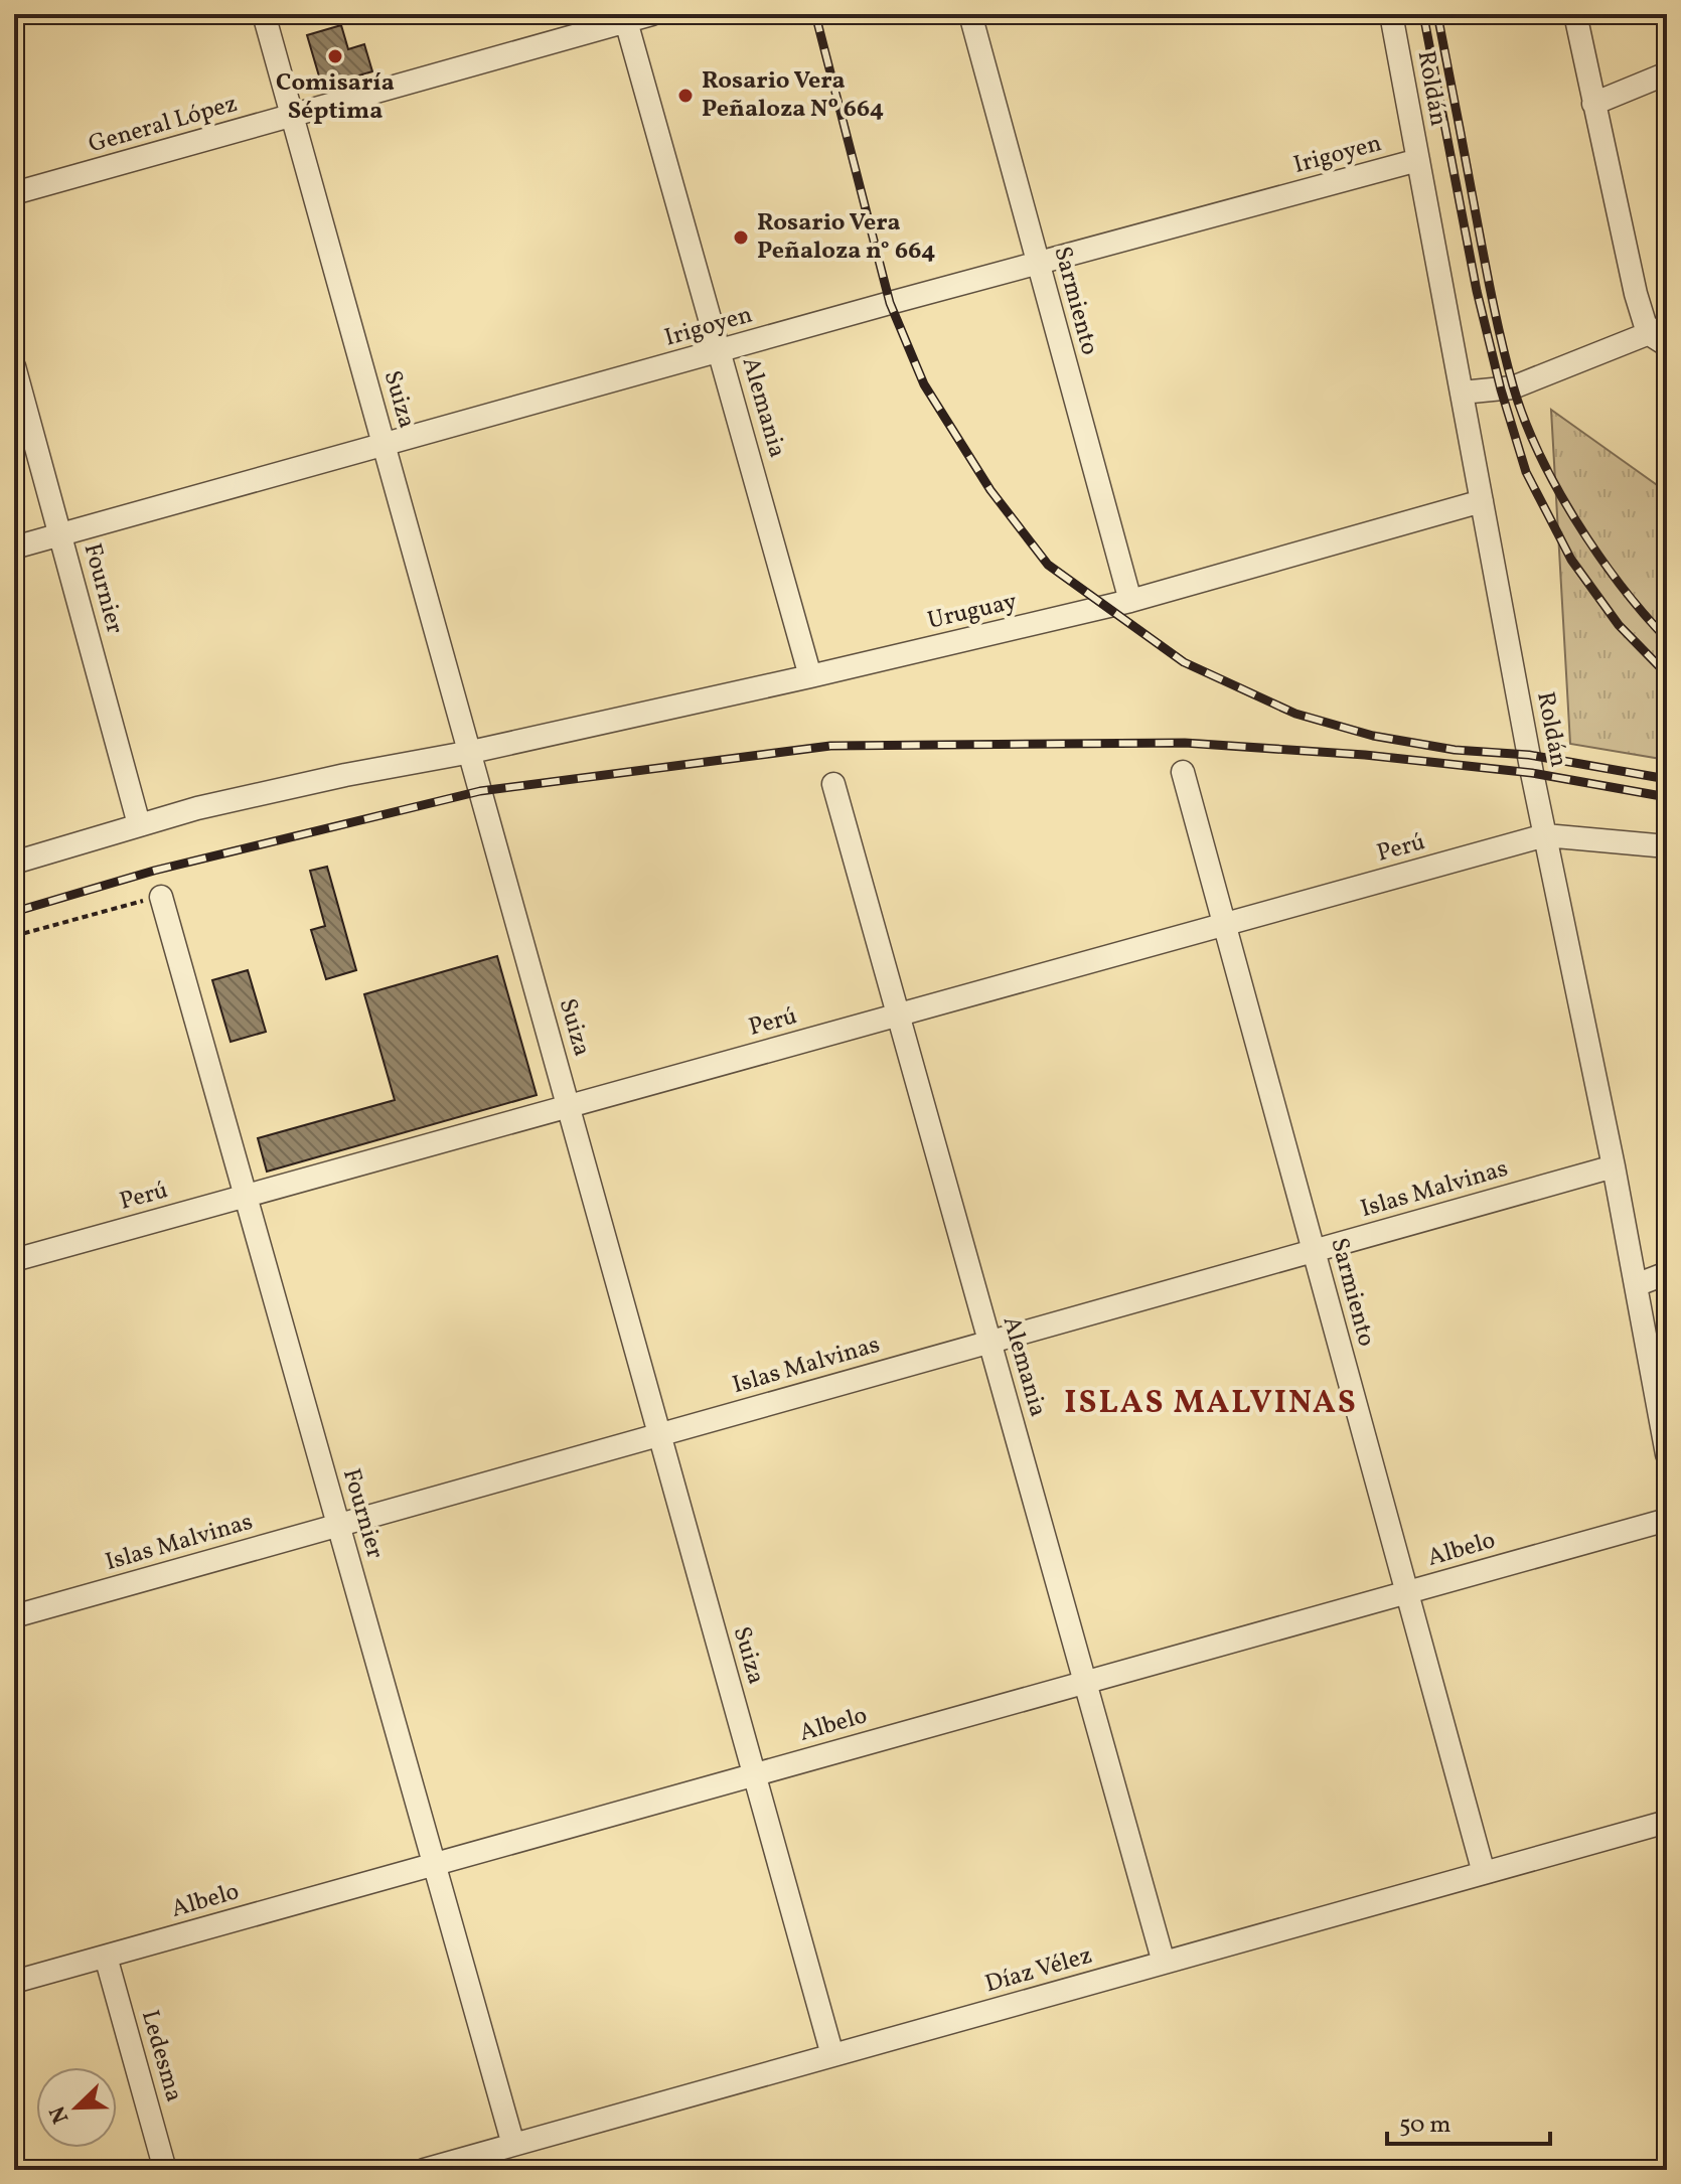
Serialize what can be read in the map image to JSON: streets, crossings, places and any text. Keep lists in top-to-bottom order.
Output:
{
  "streets": {
    "street": [
      "Roldán",
      "General López",
      "Irigoyen",
      "Sarmiento",
      "Suiza",
      "Alemania",
      "Fournier",
      "Uruguay",
      "Perú",
      "Islas Malvinas",
      "Albelo",
      "Díaz Vélez",
      "Ledesma"
    ]
  },
  "crossings": [
    ["Roldán", "Irigoyen"],
    ["Roldán", "Uruguay"],
    ["Roldán", "Perú"],
    ["Roldán", "Islas Malvinas"],
    ["General López", "Suiza"],
    ["General López", "Alemania"],
    ["Irigoyen", "Sarmiento"],
    ["Irigoyen", "Suiza"],
    ["Irigoyen", "Alemania"],
    ["Irigoyen", "Fournier"],
    ["Sarmiento", "Uruguay"],
    ["Sarmiento", "Perú"],
    ["Sarmiento", "Islas Malvinas"],
    ["Sarmiento", "Albelo"],
    ["Sarmiento", "Díaz Vélez"],
    ["Suiza", "Uruguay"],
    ["Suiza", "Perú"],
    ["Suiza", "Islas Malvinas"],
    ["Suiza", "Albelo"],
    ["Suiza", "Díaz Vélez"],
    ["Alemania", "Uruguay"],
    ["Alemania", "Perú"],
    ["Alemania", "Islas Malvinas"],
    ["Alemania", "Albelo"],
    ["Alemania", "Díaz Vélez"],
    ["Fournier", "Uruguay"],
    ["Fournier", "Perú"],
    ["Fournier", "Islas Malvinas"],
    ["Fournier", "Albelo"],
    ["Fournier", "Díaz Vélez"],
    ["Albelo", "Ledesma"]
  ],
  "districts": ["ISLAS MALVINAS"],
  "places": ["Comisaría Séptima", "Rosario Vera Peñaloza Nº 664", "Rosario Vera Peñaloza n° 664"],
  "scale_bar": "50 m",
  "north": "bottom left"
}
